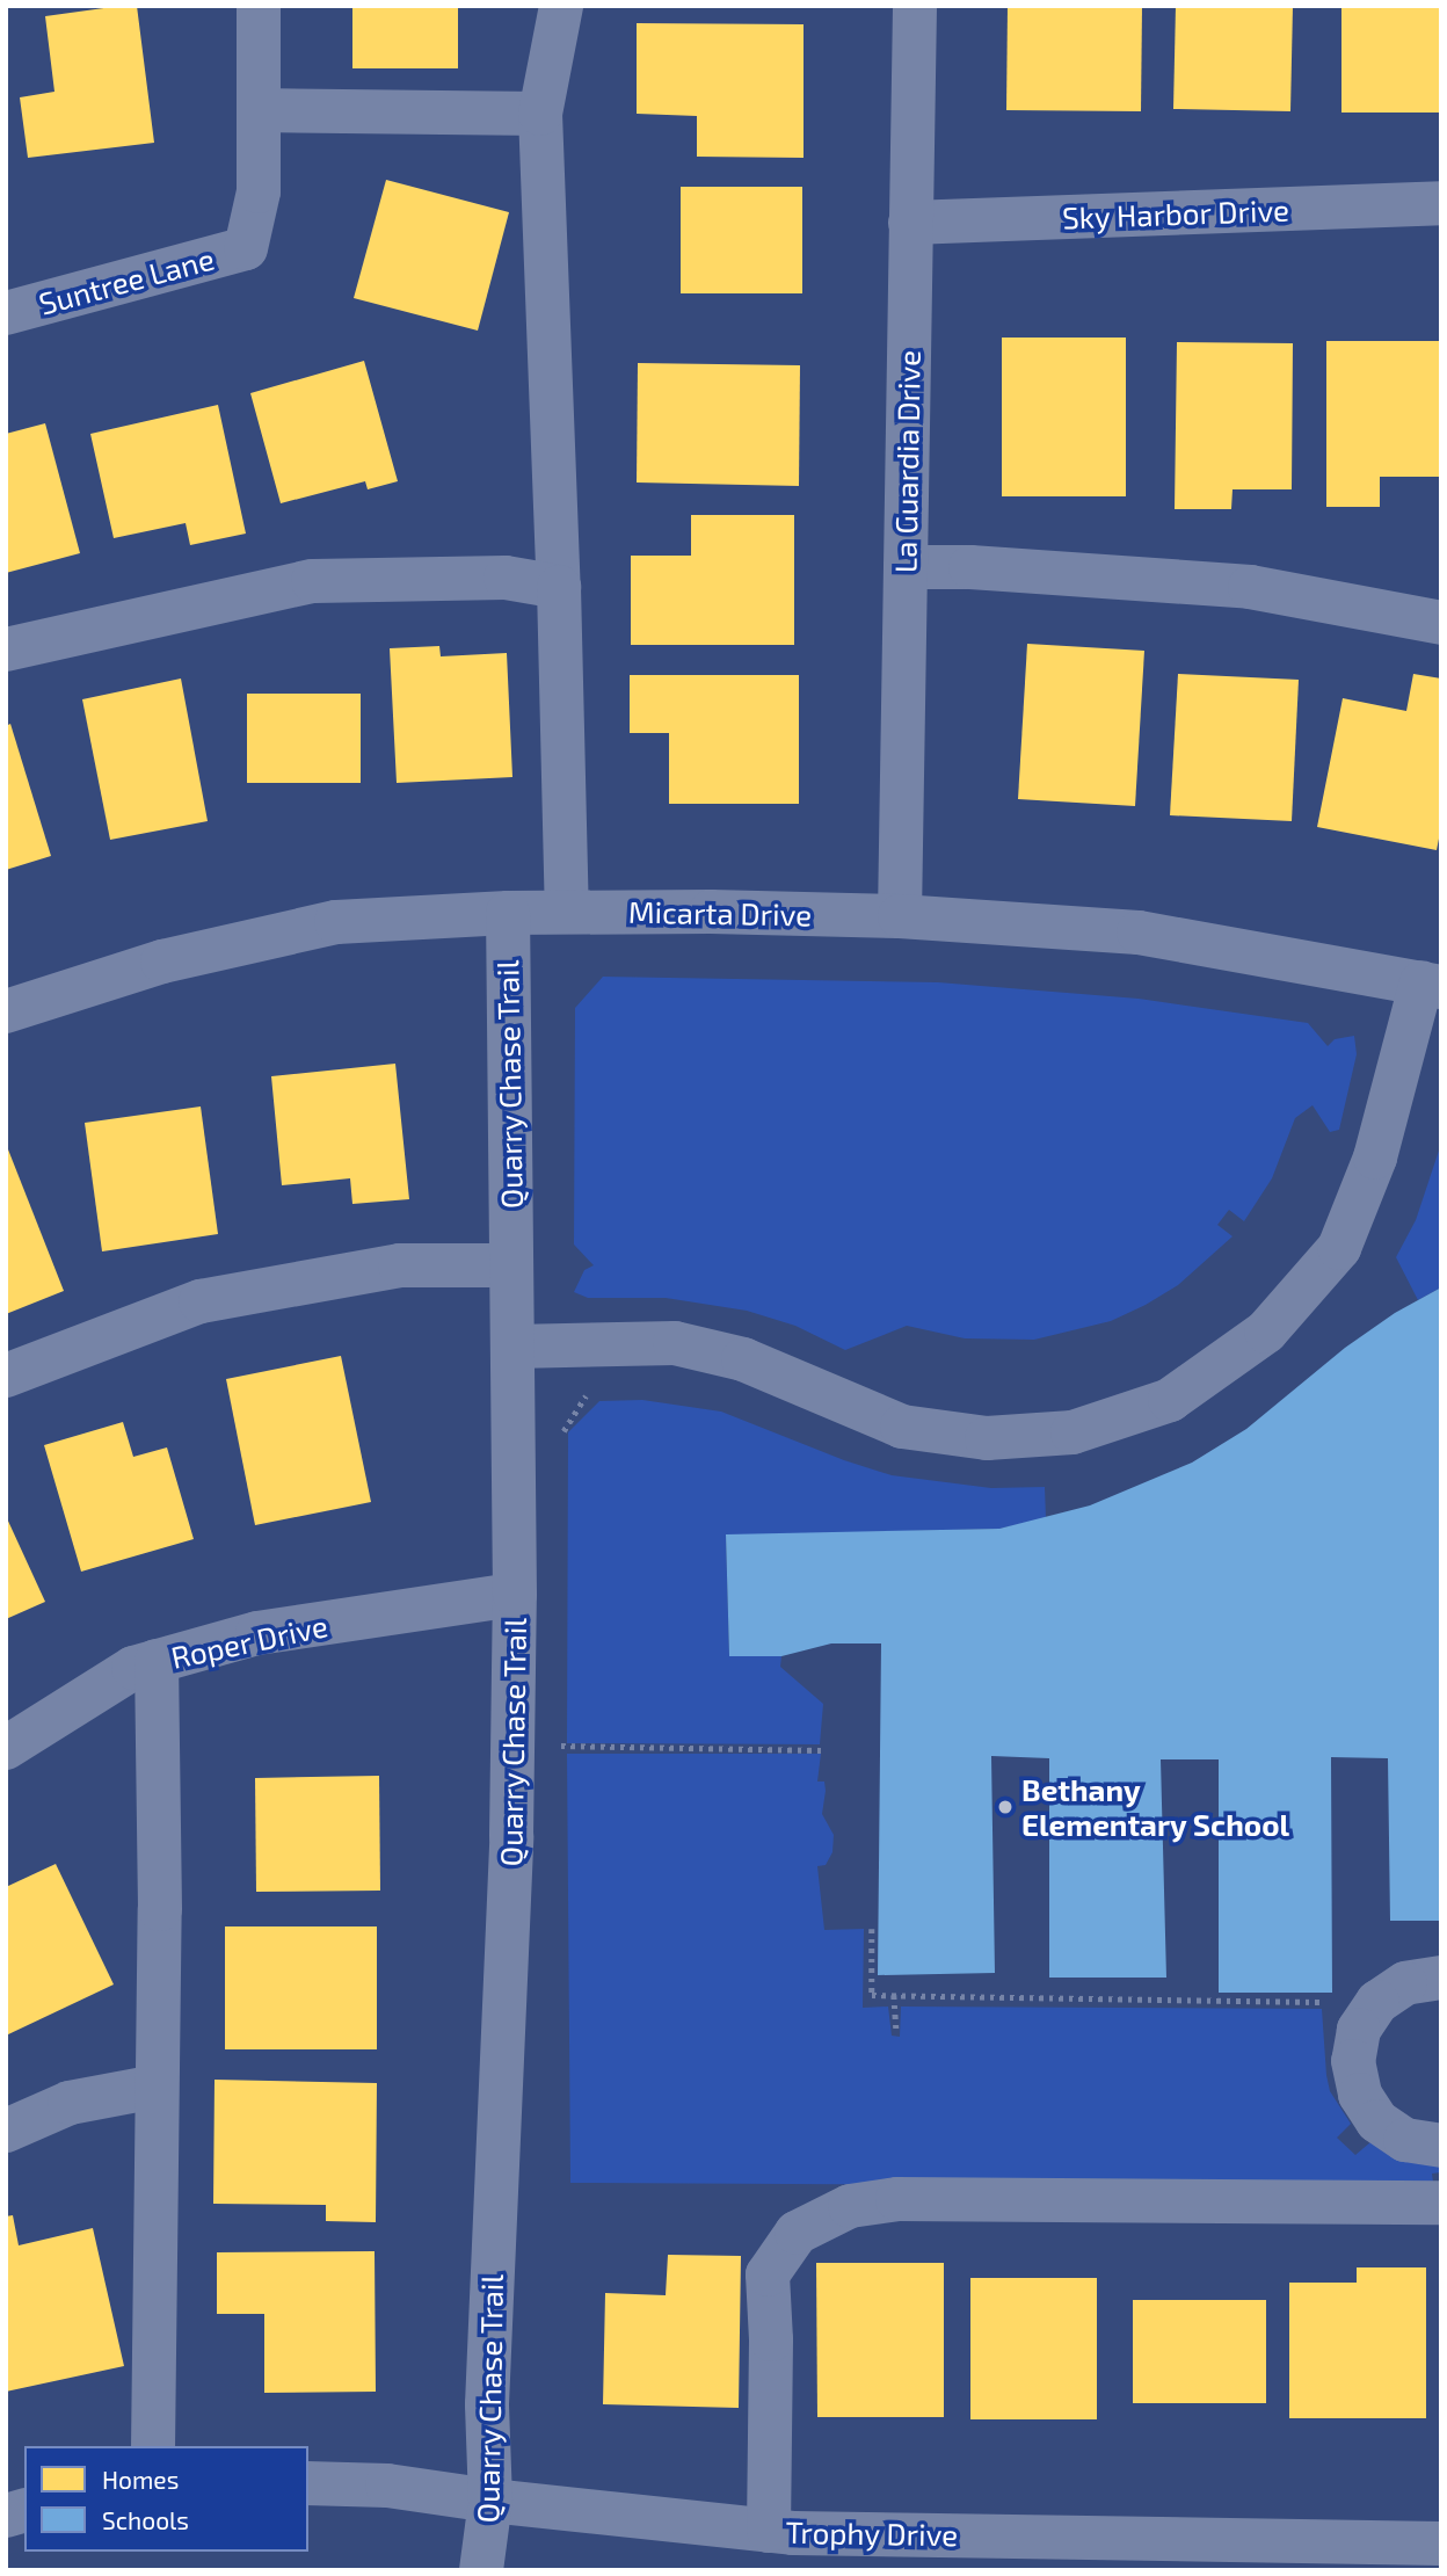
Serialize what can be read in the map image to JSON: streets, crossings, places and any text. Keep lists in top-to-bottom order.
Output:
{
  "streets": {
    "street": [
      "Sky Harbor Drive",
      "Suntree Lane",
      "La Guardia Drive",
      "Micarta Drive",
      "Quarry Chase Trail",
      "Roper Drive",
      "Trophy Drive"
    ]
  },
  "crossings": [
    ["Sky Harbor Drive", "La Guardia Drive"],
    ["La Guardia Drive", "Micarta Drive"],
    ["Micarta Drive", "Quarry Chase Trail"],
    ["Quarry Chase Trail", "Roper Drive"],
    ["Quarry Chase Trail", "Trophy Drive"]
  ],
  "places": ["Bethany Elementary School"],
  "legend": ["Homes", "Schools"]
}
